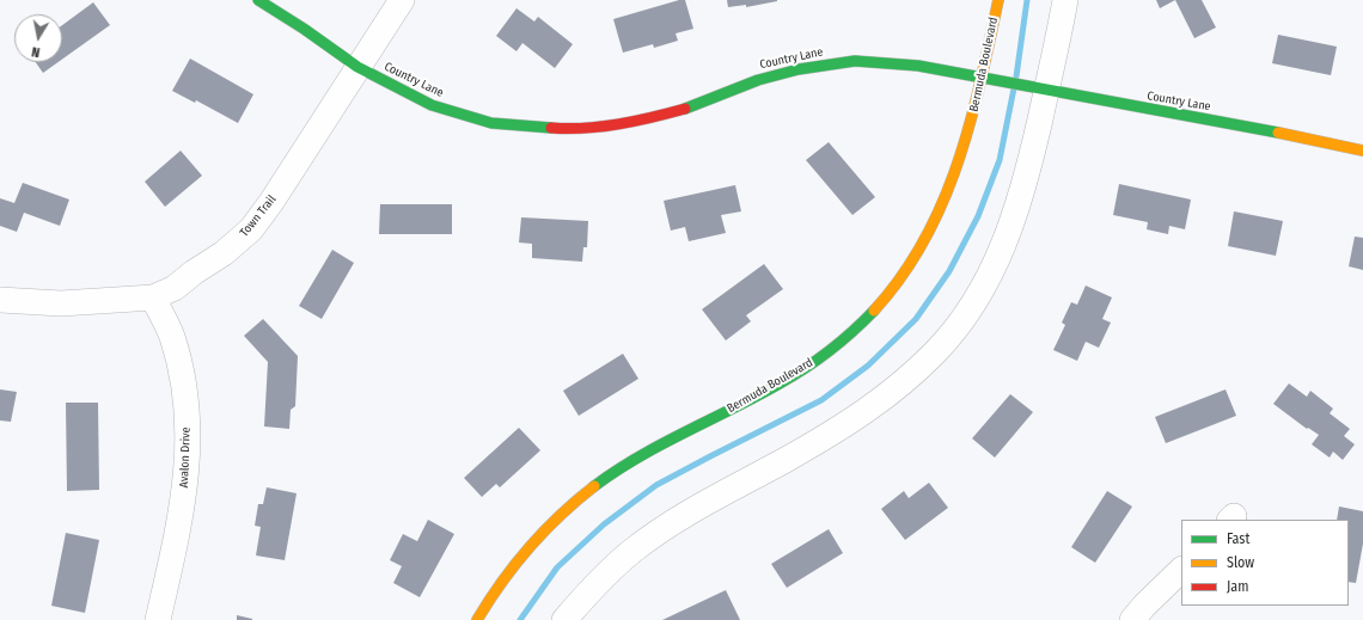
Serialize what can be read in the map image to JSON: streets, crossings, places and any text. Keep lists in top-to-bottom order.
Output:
{
  "streets": {
    "street": [
      "Country Lane",
      "Bermuda Boulevard",
      "Town Trail",
      "Avalon Drive"
    ]
  },
  "crossings": [
    ["Country Lane", "Bermuda Boulevard"],
    ["Country Lane", "Town Trail"],
    ["Town Trail", "Avalon Drive"]
  ],
  "legend": ["Fast", "Slow", "Jam"],
  "north": "bottom"
}
